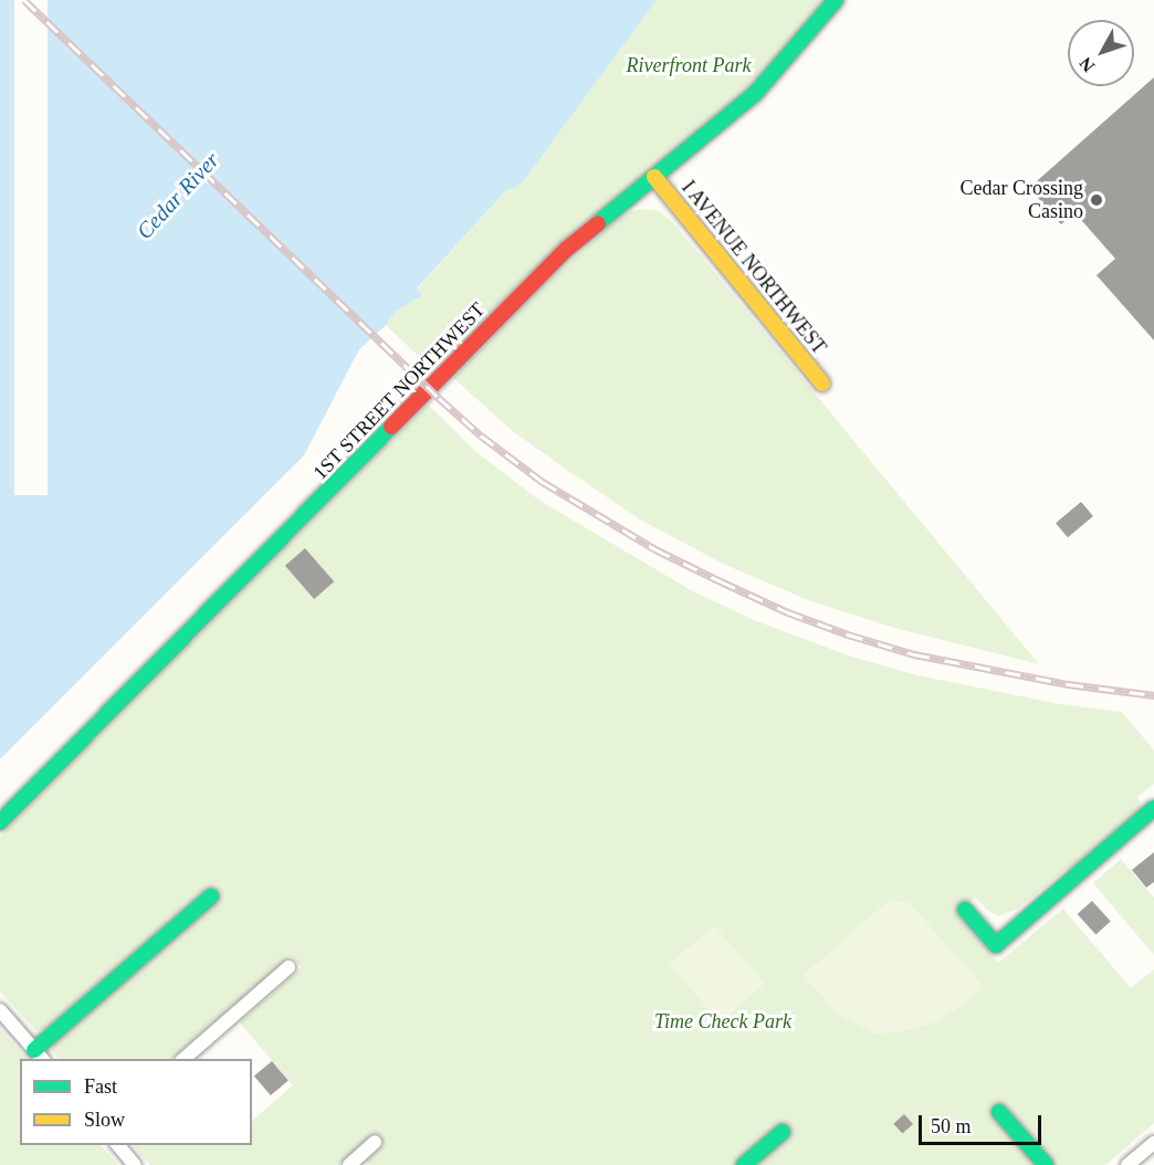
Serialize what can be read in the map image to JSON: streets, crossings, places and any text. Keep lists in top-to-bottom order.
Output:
{
  "streets": {
    "street": ["I AVENUE NORTHWEST", "1ST STREET NORTHWEST"]
  },
  "crossings": [
    ["I AVENUE NORTHWEST", "1ST STREET NORTHWEST"]
  ],
  "water": ["Cedar River"],
  "parks": ["Riverfront Park", "Time Check Park"],
  "places": ["Cedar Crossing Casino"],
  "legend": ["Fast", "Slow"],
  "scale_bar": "50 m",
  "north": "bottom left"
}
